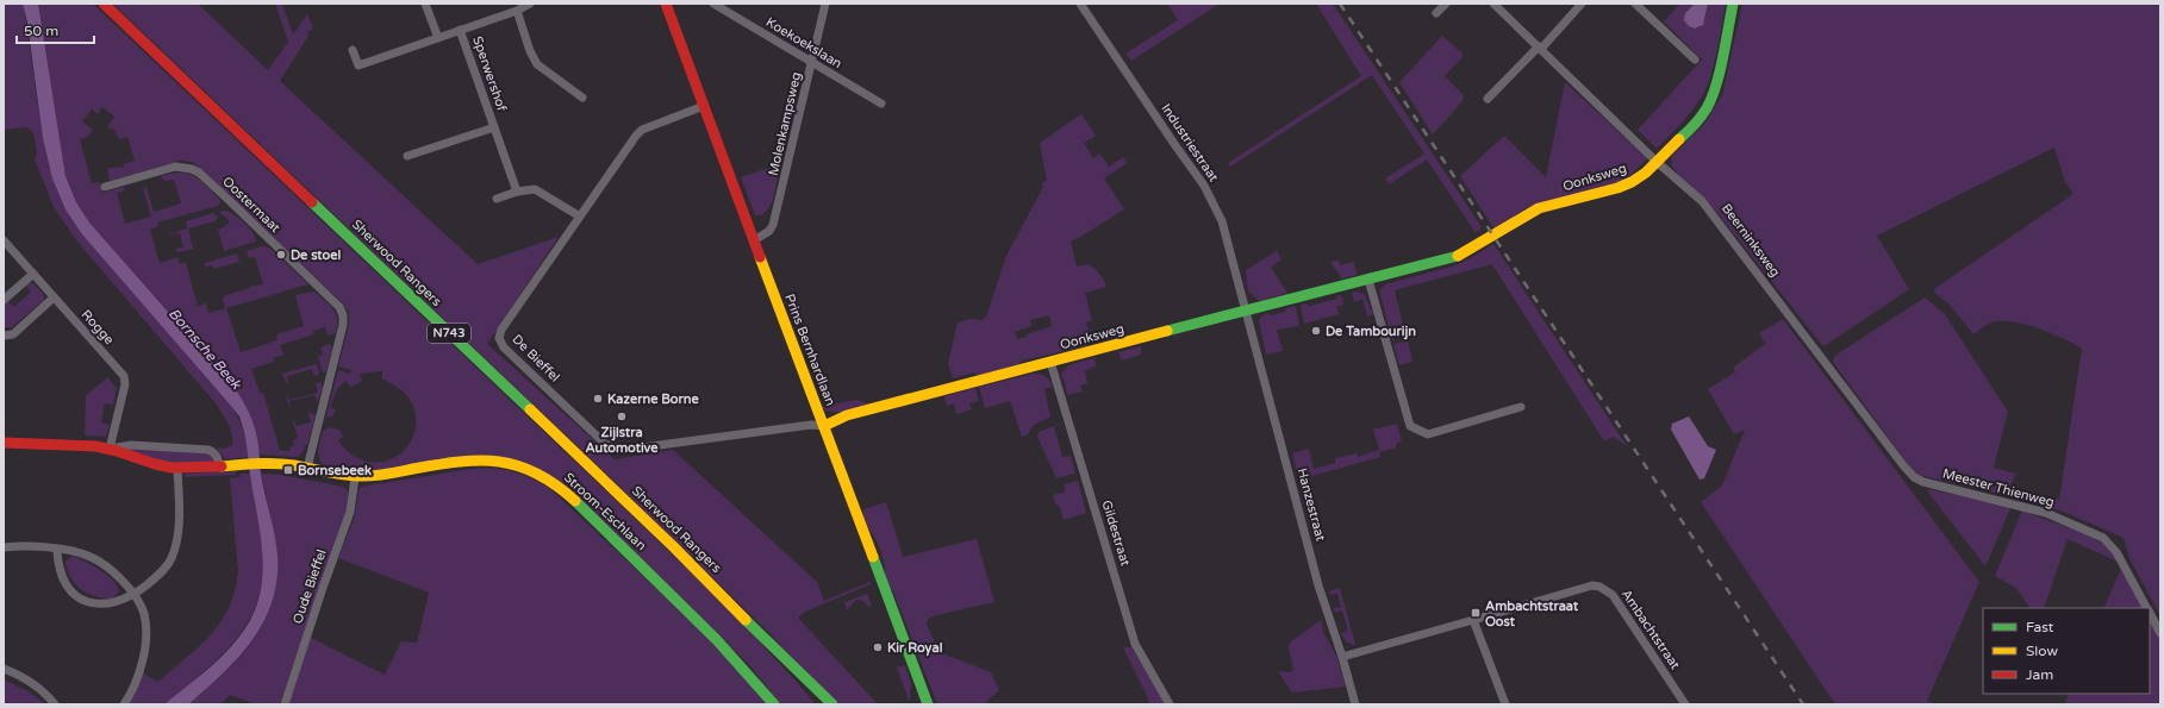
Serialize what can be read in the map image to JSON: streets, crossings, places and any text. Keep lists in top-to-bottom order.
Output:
{
  "streets": {
    "main road": [
      "Oonksweg",
      "Sherwood Rangers",
      "N743",
      "Prins Bernhardlaan",
      "Stroom-Eschlaan"
    ],
    "street": [
      "Koekoekslaan",
      "Sperwershof",
      "Molenkampsweg",
      "Industriestraat",
      "Oostermaat",
      "Beerninksweg",
      "Rogge",
      "De Bieffel",
      "Meester Thienweg",
      "Hanzestraat",
      "Gildestraat",
      "Oude Bieffel",
      "Ambachtstraat"
    ]
  },
  "crossings": [
    ["Koekoekslaan", "Molenkampsweg"],
    ["Molenkampsweg", "Prins Bernhardlaan"],
    ["Industriestraat", "Oonksweg"],
    ["Industriestraat", "Hanzestraat"],
    ["Oonksweg", "Beerninksweg"],
    ["Oonksweg", "Prins Bernhardlaan"],
    ["Oonksweg", "De Bieffel"],
    ["Oonksweg", "Hanzestraat"],
    ["Oonksweg", "Gildestraat"],
    ["Oostermaat", "Stroom-Eschlaan"],
    ["Beerninksweg", "Meester Thienweg"],
    ["Rogge", "Stroom-Eschlaan"],
    ["Prins Bernhardlaan", "De Bieffel"],
    ["Hanzestraat", "Ambachtstraat"],
    ["Stroom-Eschlaan", "Oude Bieffel"]
  ],
  "water": ["Bornsche Beek"],
  "places": {
    "other": [
      "De stoel",
      "De Tambourijn",
      "Kazerne Borne",
      "Zijlstra Automotive",
      "Kir Royal"
    ],
    "transit": ["Bornsebeek", "Ambachtstraat Oost"]
  },
  "legend": ["Fast", "Slow", "Jam"],
  "scale_bar": "50 m"
}
